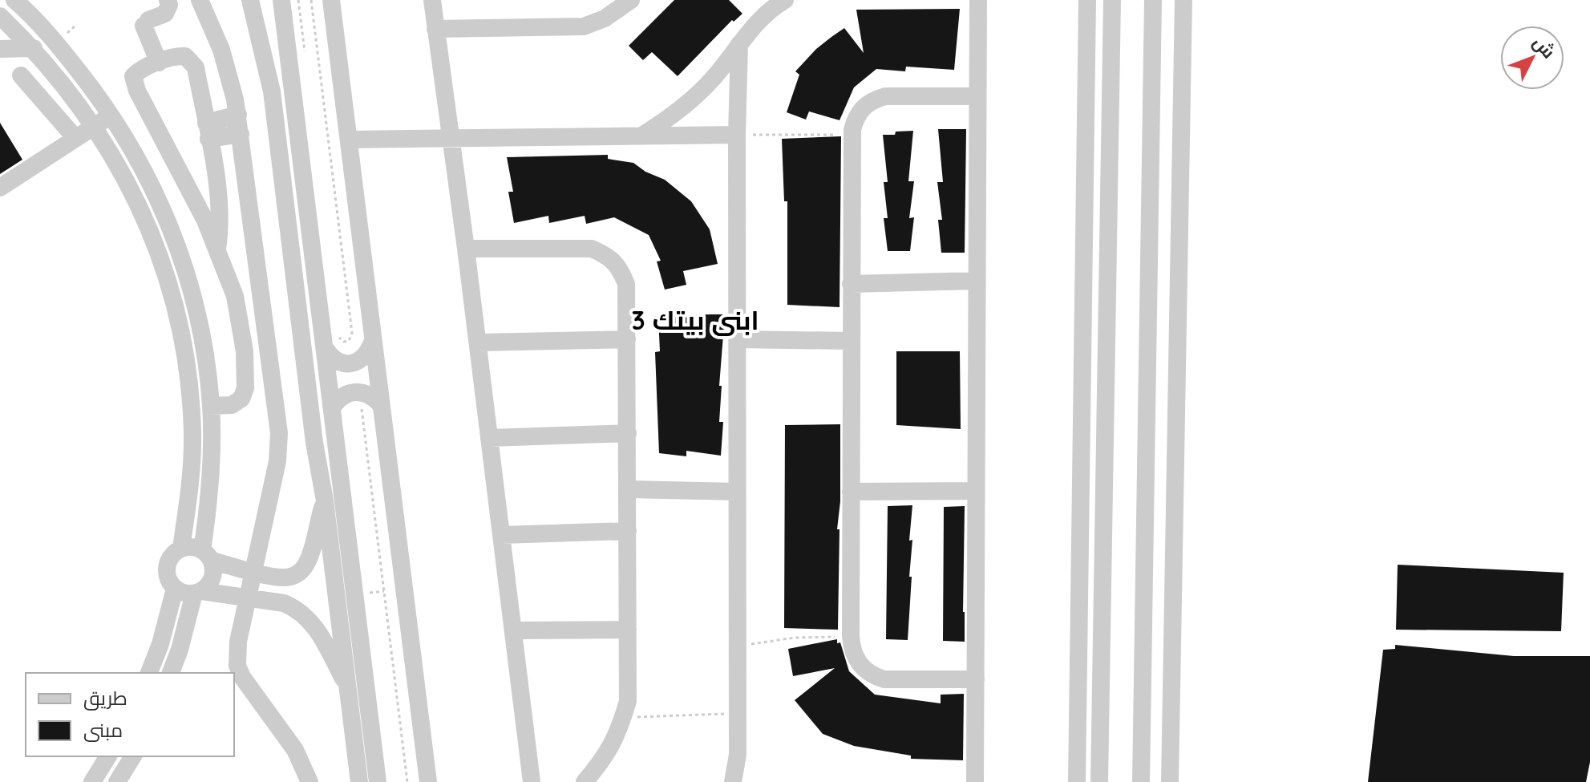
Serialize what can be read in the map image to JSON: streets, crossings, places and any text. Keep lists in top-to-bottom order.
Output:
{
  "districts": ["ابنى بيتك 3"],
  "legend": ["طريق", "مبنى"],
  "north": "top right"
}
